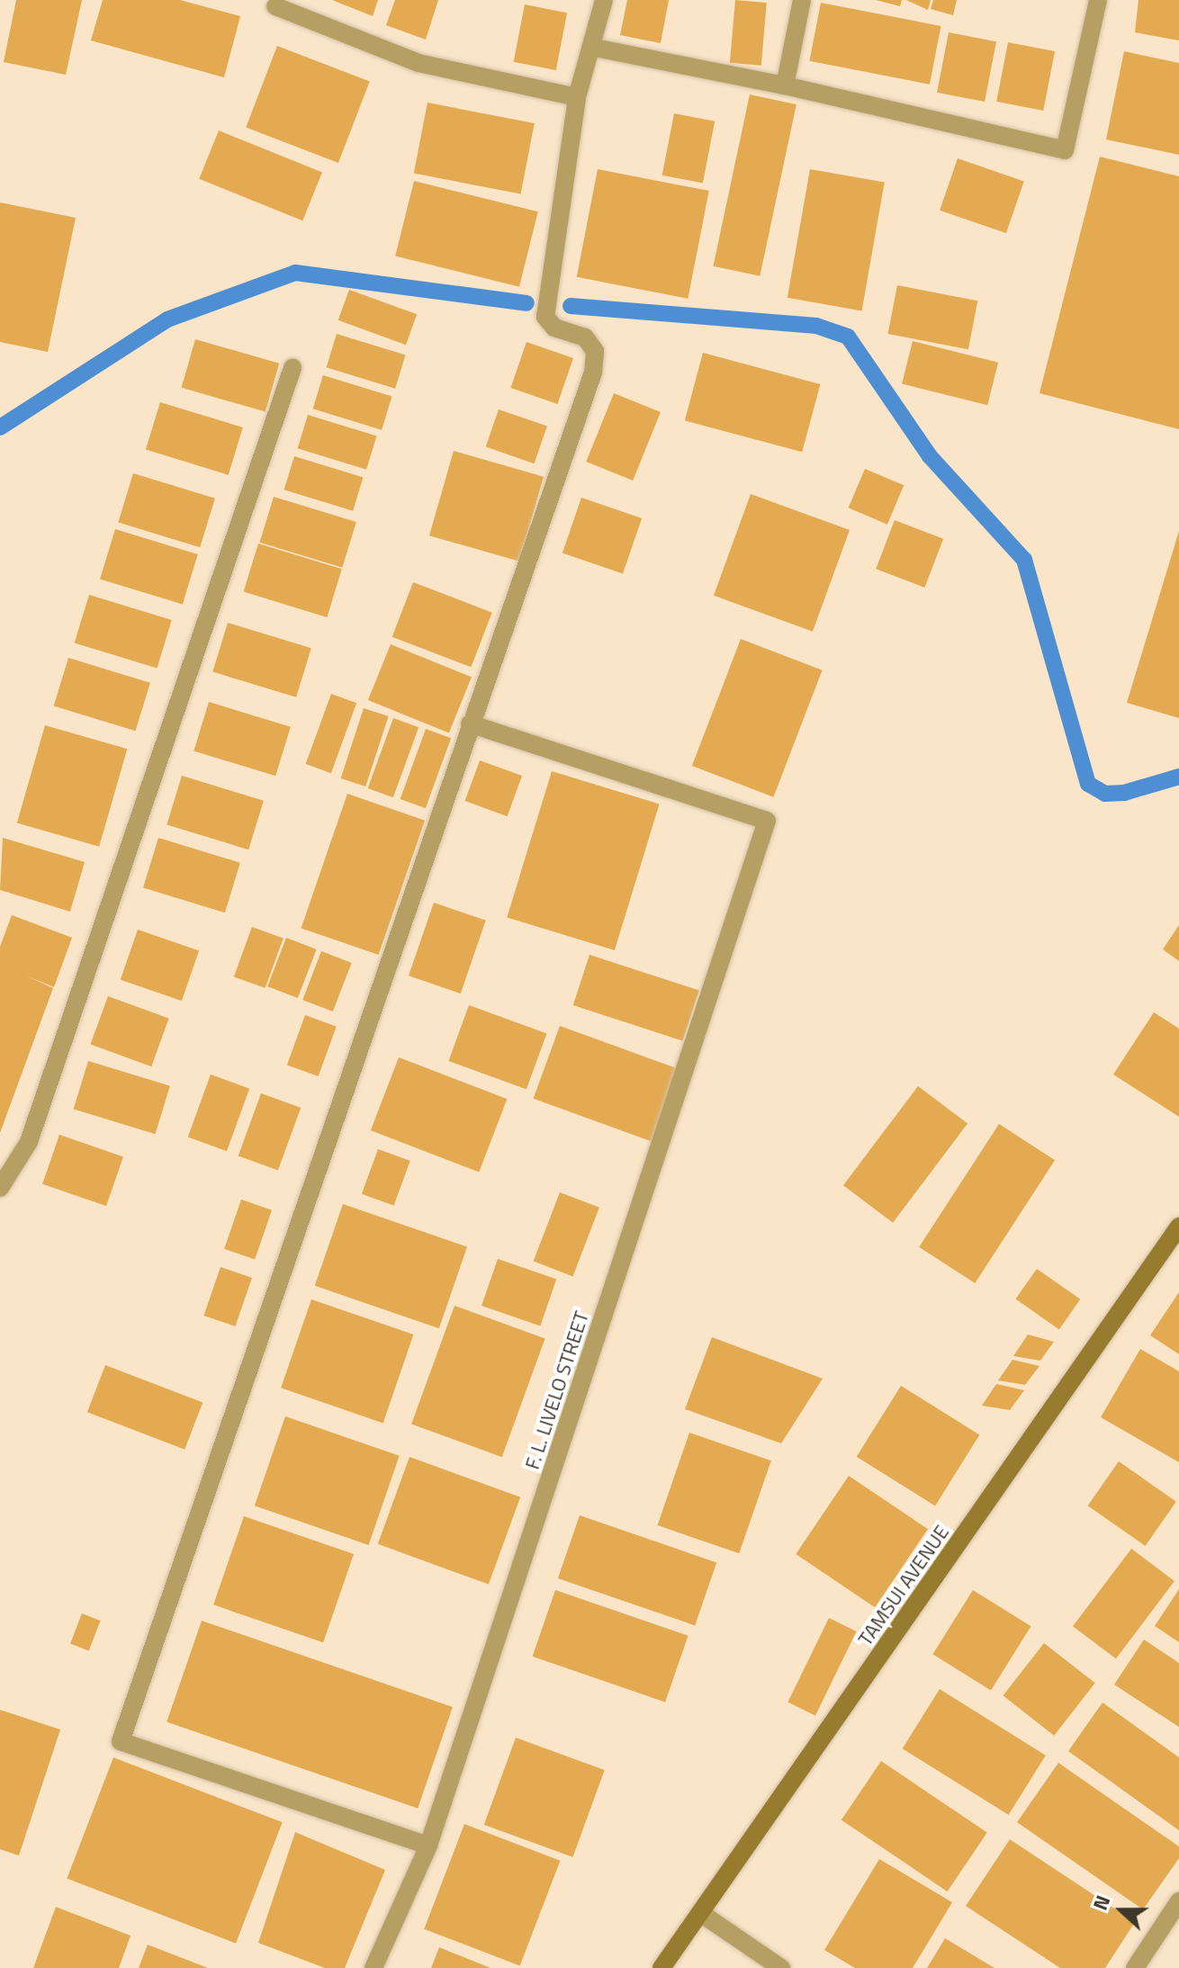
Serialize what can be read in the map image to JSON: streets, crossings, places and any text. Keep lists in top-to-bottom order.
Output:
{
  "streets": {
    "street": ["F. L. LIVELO STREET", "TAMSUI AVENUE"]
  },
  "north": "left"
}
